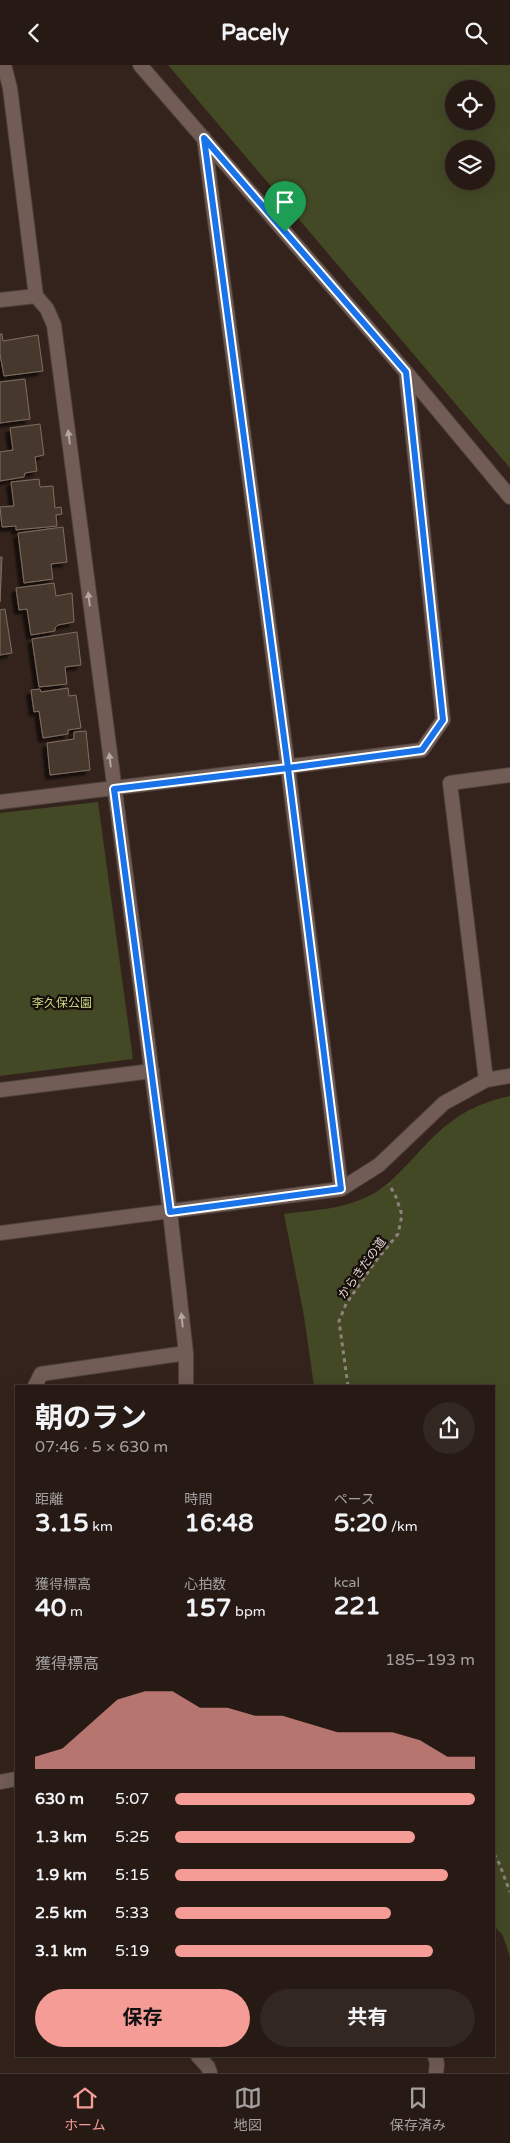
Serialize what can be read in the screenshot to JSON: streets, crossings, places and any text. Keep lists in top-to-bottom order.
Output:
{
  "streets": {
    "path": ["からきだの道"]
  },
  "parks": ["李久保公園"],
  "page": {
    "header": "Pacely",
    "heading": ["朝のラン", "07:46 · 5 × 630 m"],
    "stats": [
      ["距離", "3.15 km"],
      ["時間", "16:48"],
      ["ペース", "5:20 /km"],
      ["獲得標高", "40 m"],
      ["心拍数", "157 bpm"],
      ["kcal", "221"]
    ],
    "chart": ["獲得標高", "185–193 m"],
    "list": [
      {
        "name": "630 m",
        "note": "5:07"
      },
      {
        "name": "1.3 km",
        "note": "5:25"
      },
      {
        "name": "1.9 km",
        "note": "5:15"
      },
      {
        "name": "2.5 km",
        "note": "5:33"
      },
      {
        "name": "3.1 km",
        "note": "5:19"
      }
    ],
    "buttons": ["保存", "共有"],
    "tabs": ["ホーム", "地図", "保存済み"]
  }
}
